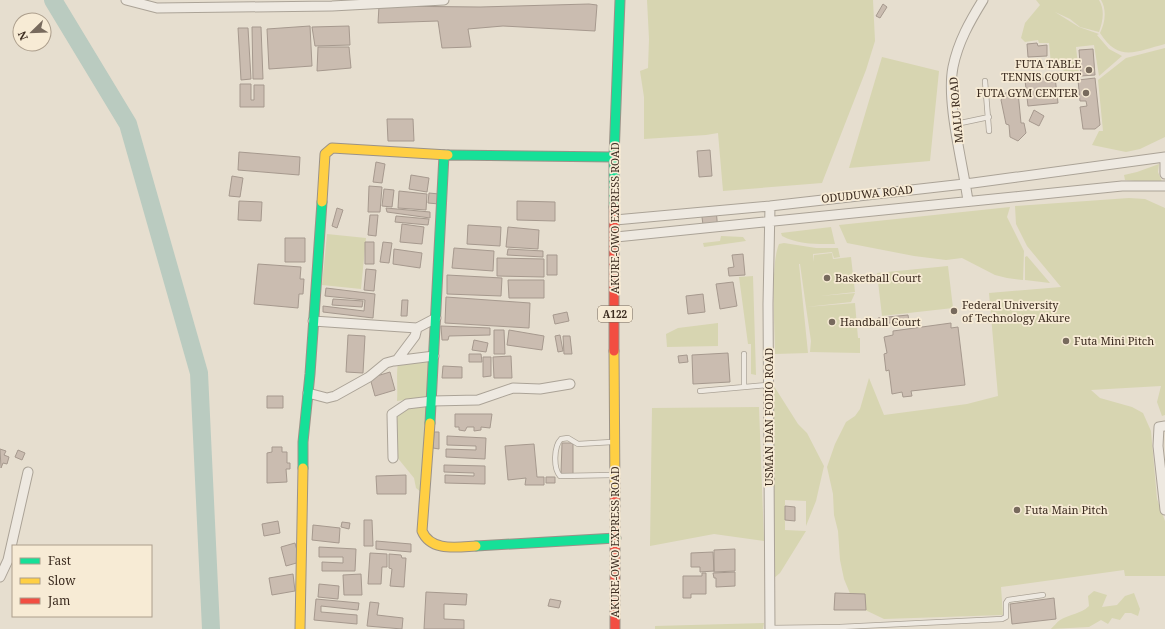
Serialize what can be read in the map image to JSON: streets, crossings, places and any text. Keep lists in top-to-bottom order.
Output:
{
  "streets": {
    "main road": ["AKURE-OWO EXPRESS ROAD", "A122"],
    "street": ["MALU ROAD", "ODUDUWA ROAD", "USMAN DAN FODIO ROAD"]
  },
  "crossings": [
    ["MALU ROAD", "ODUDUWA ROAD"],
    ["ODUDUWA ROAD", "AKURE-OWO EXPRESS ROAD"],
    ["ODUDUWA ROAD", "USMAN DAN FODIO ROAD"]
  ],
  "places": [
    "FUTA TABLE TENNIS COURT",
    "FUTA GYM CENTER",
    "Basketball Court",
    "Federal University of Technology Akure",
    "Handball Court",
    "Futa Mini Pitch",
    "Futa Main Pitch"
  ],
  "legend": ["Fast", "Slow", "Jam"],
  "north": "bottom left"
}
